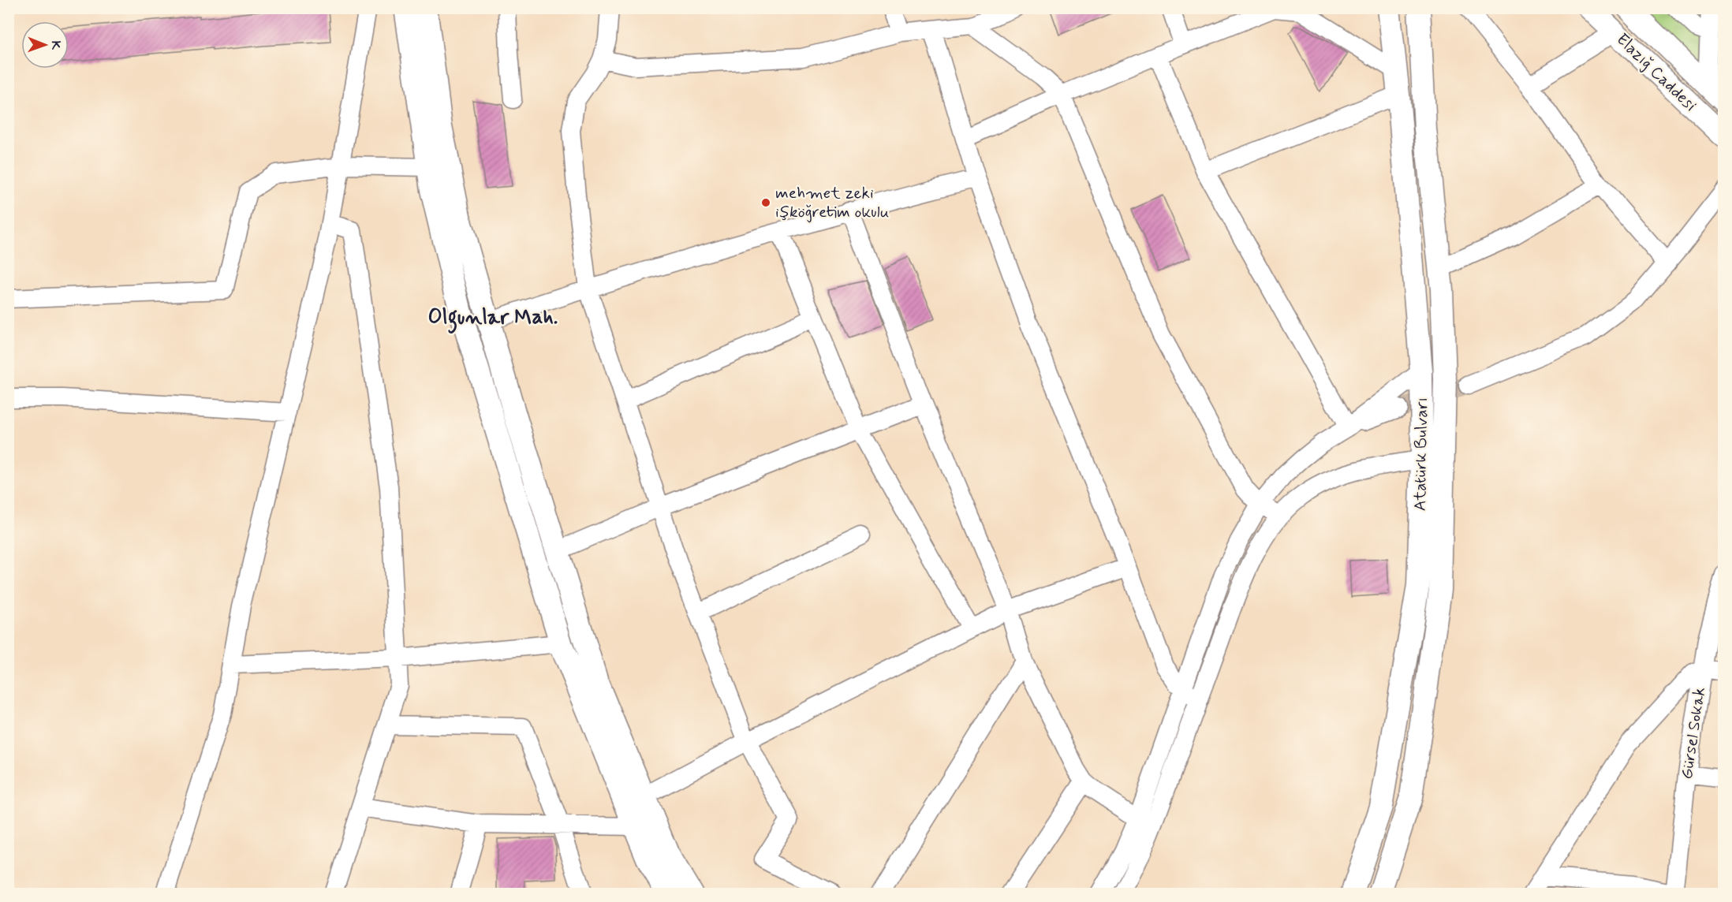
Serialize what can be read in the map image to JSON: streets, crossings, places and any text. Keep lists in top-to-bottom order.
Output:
{
  "streets": {
    "main road": ["Elazığ Caddesi", "Atatürk Bulvarı"],
    "street": ["Gürsel Sokak"]
  },
  "districts": ["Olgunlar Mah."],
  "places": ["mehmet zeki işköğretim okulu"],
  "north": "right"
}
